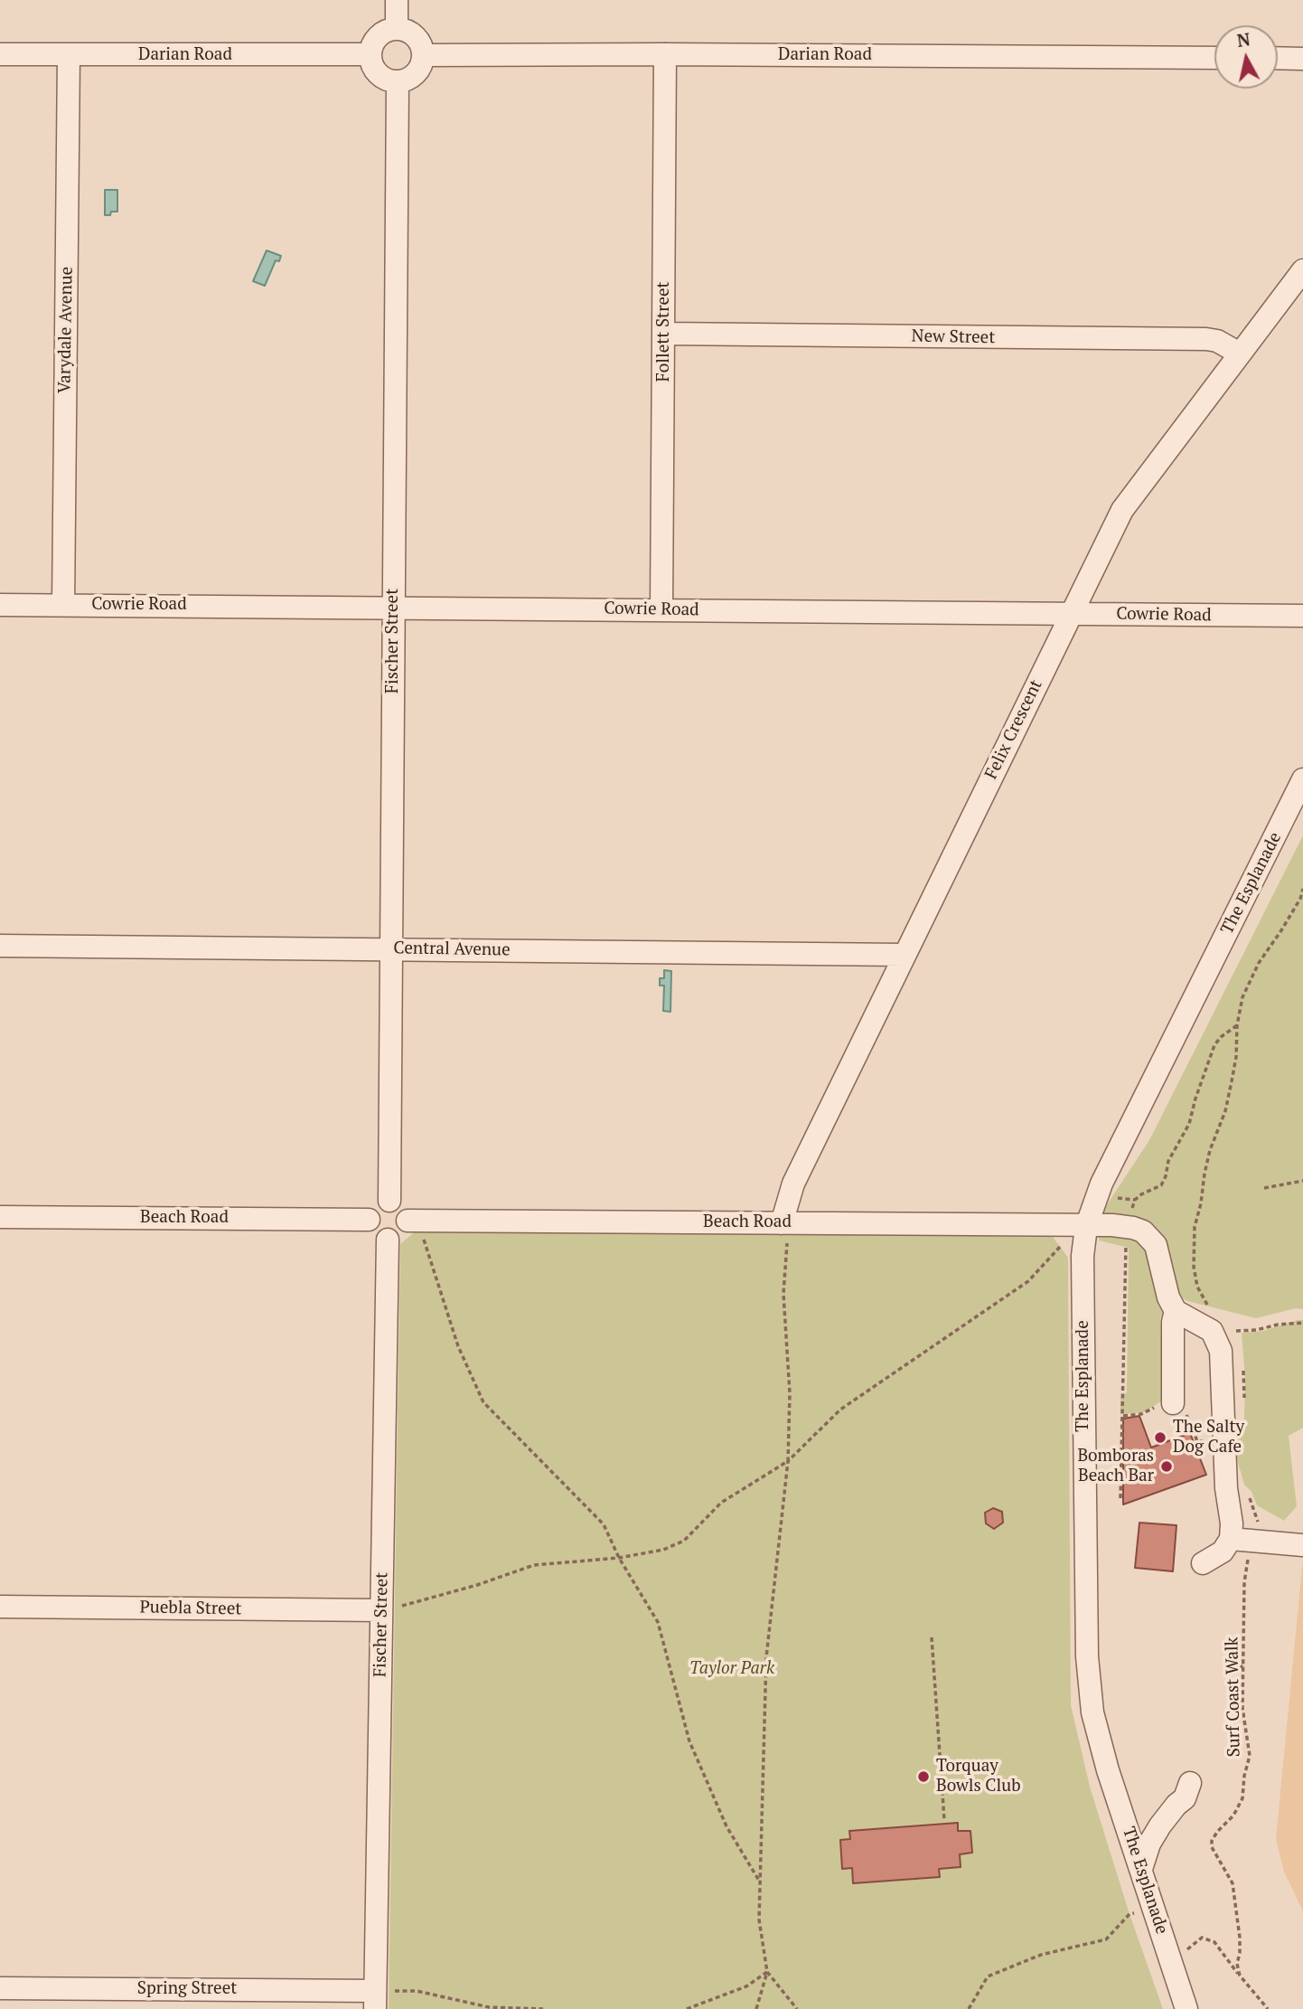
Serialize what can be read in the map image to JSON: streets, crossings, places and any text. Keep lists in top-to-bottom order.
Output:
{
  "streets": {
    "street": [
      "Darian Road",
      "Varydale Avenue",
      "Follett Street",
      "New Street",
      "Cowrie Road",
      "Fischer Street",
      "Felix Crescent",
      "The Esplanade",
      "Central Avenue",
      "Beach Road",
      "Puebla Street",
      "Spring Street"
    ],
    "path": ["Surf Coast Walk"]
  },
  "crossings": [
    ["Darian Road", "Varydale Avenue"],
    ["Darian Road", "Follett Street"],
    ["Darian Road", "Fischer Street"],
    ["Varydale Avenue", "Cowrie Road"],
    ["Follett Street", "New Street"],
    ["Follett Street", "Cowrie Road"],
    ["New Street", "Felix Crescent"],
    ["Cowrie Road", "Fischer Street"],
    ["Cowrie Road", "Felix Crescent"],
    ["Fischer Street", "Central Avenue"],
    ["Fischer Street", "Beach Road"],
    ["Fischer Street", "Puebla Street"],
    ["Fischer Street", "Spring Street"],
    ["Felix Crescent", "Central Avenue"],
    ["Felix Crescent", "Beach Road"],
    ["The Esplanade", "Beach Road"]
  ],
  "parks": ["Taylor Park"],
  "places": ["The Salty Dog Cafe", "Bomboras Beach Bar", "Torquay Bowls Club"],
  "north": "top"
}
